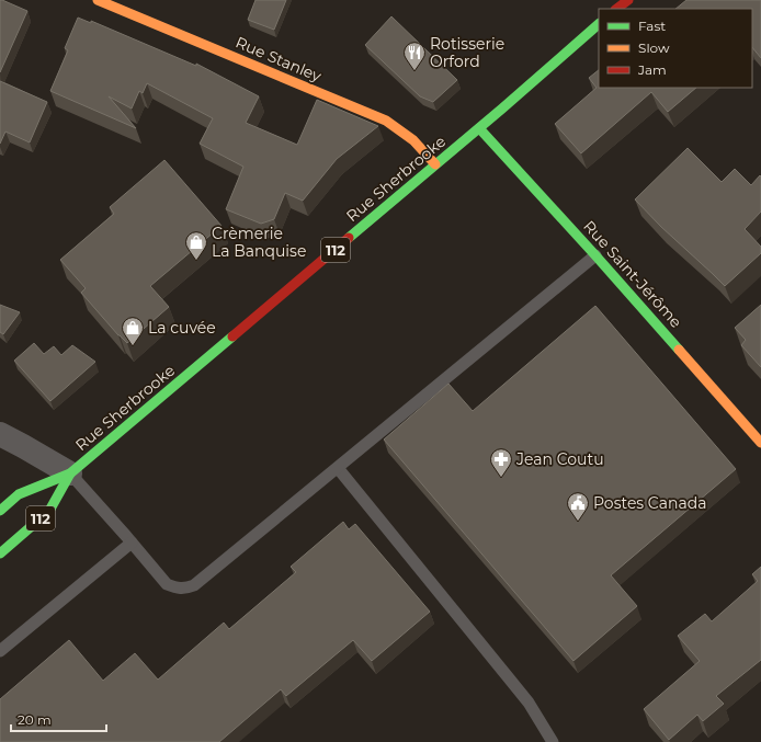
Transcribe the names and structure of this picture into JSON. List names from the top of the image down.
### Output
{
  "streets": {
    "main road": [
      "Rue Stanley",
      "Rue Sherbrooke",
      "112",
      "Rue Saint-Jérôme"
    ]
  },
  "crossings": [
    ["Rue Stanley", "Rue Sherbrooke"],
    ["Rue Sherbrooke", "Rue Saint-Jérôme"]
  ],
  "places": {
    "restaurant": ["Rotisserie Orford"],
    "shop": ["Crèmerie La Banquise", "La cuvée"],
    "pharmacy": ["Jean Coutu"],
    "public building": ["Postes Canada"]
  },
  "legend": ["Fast", "Slow", "Jam"],
  "scale_bar": "20 m"
}
